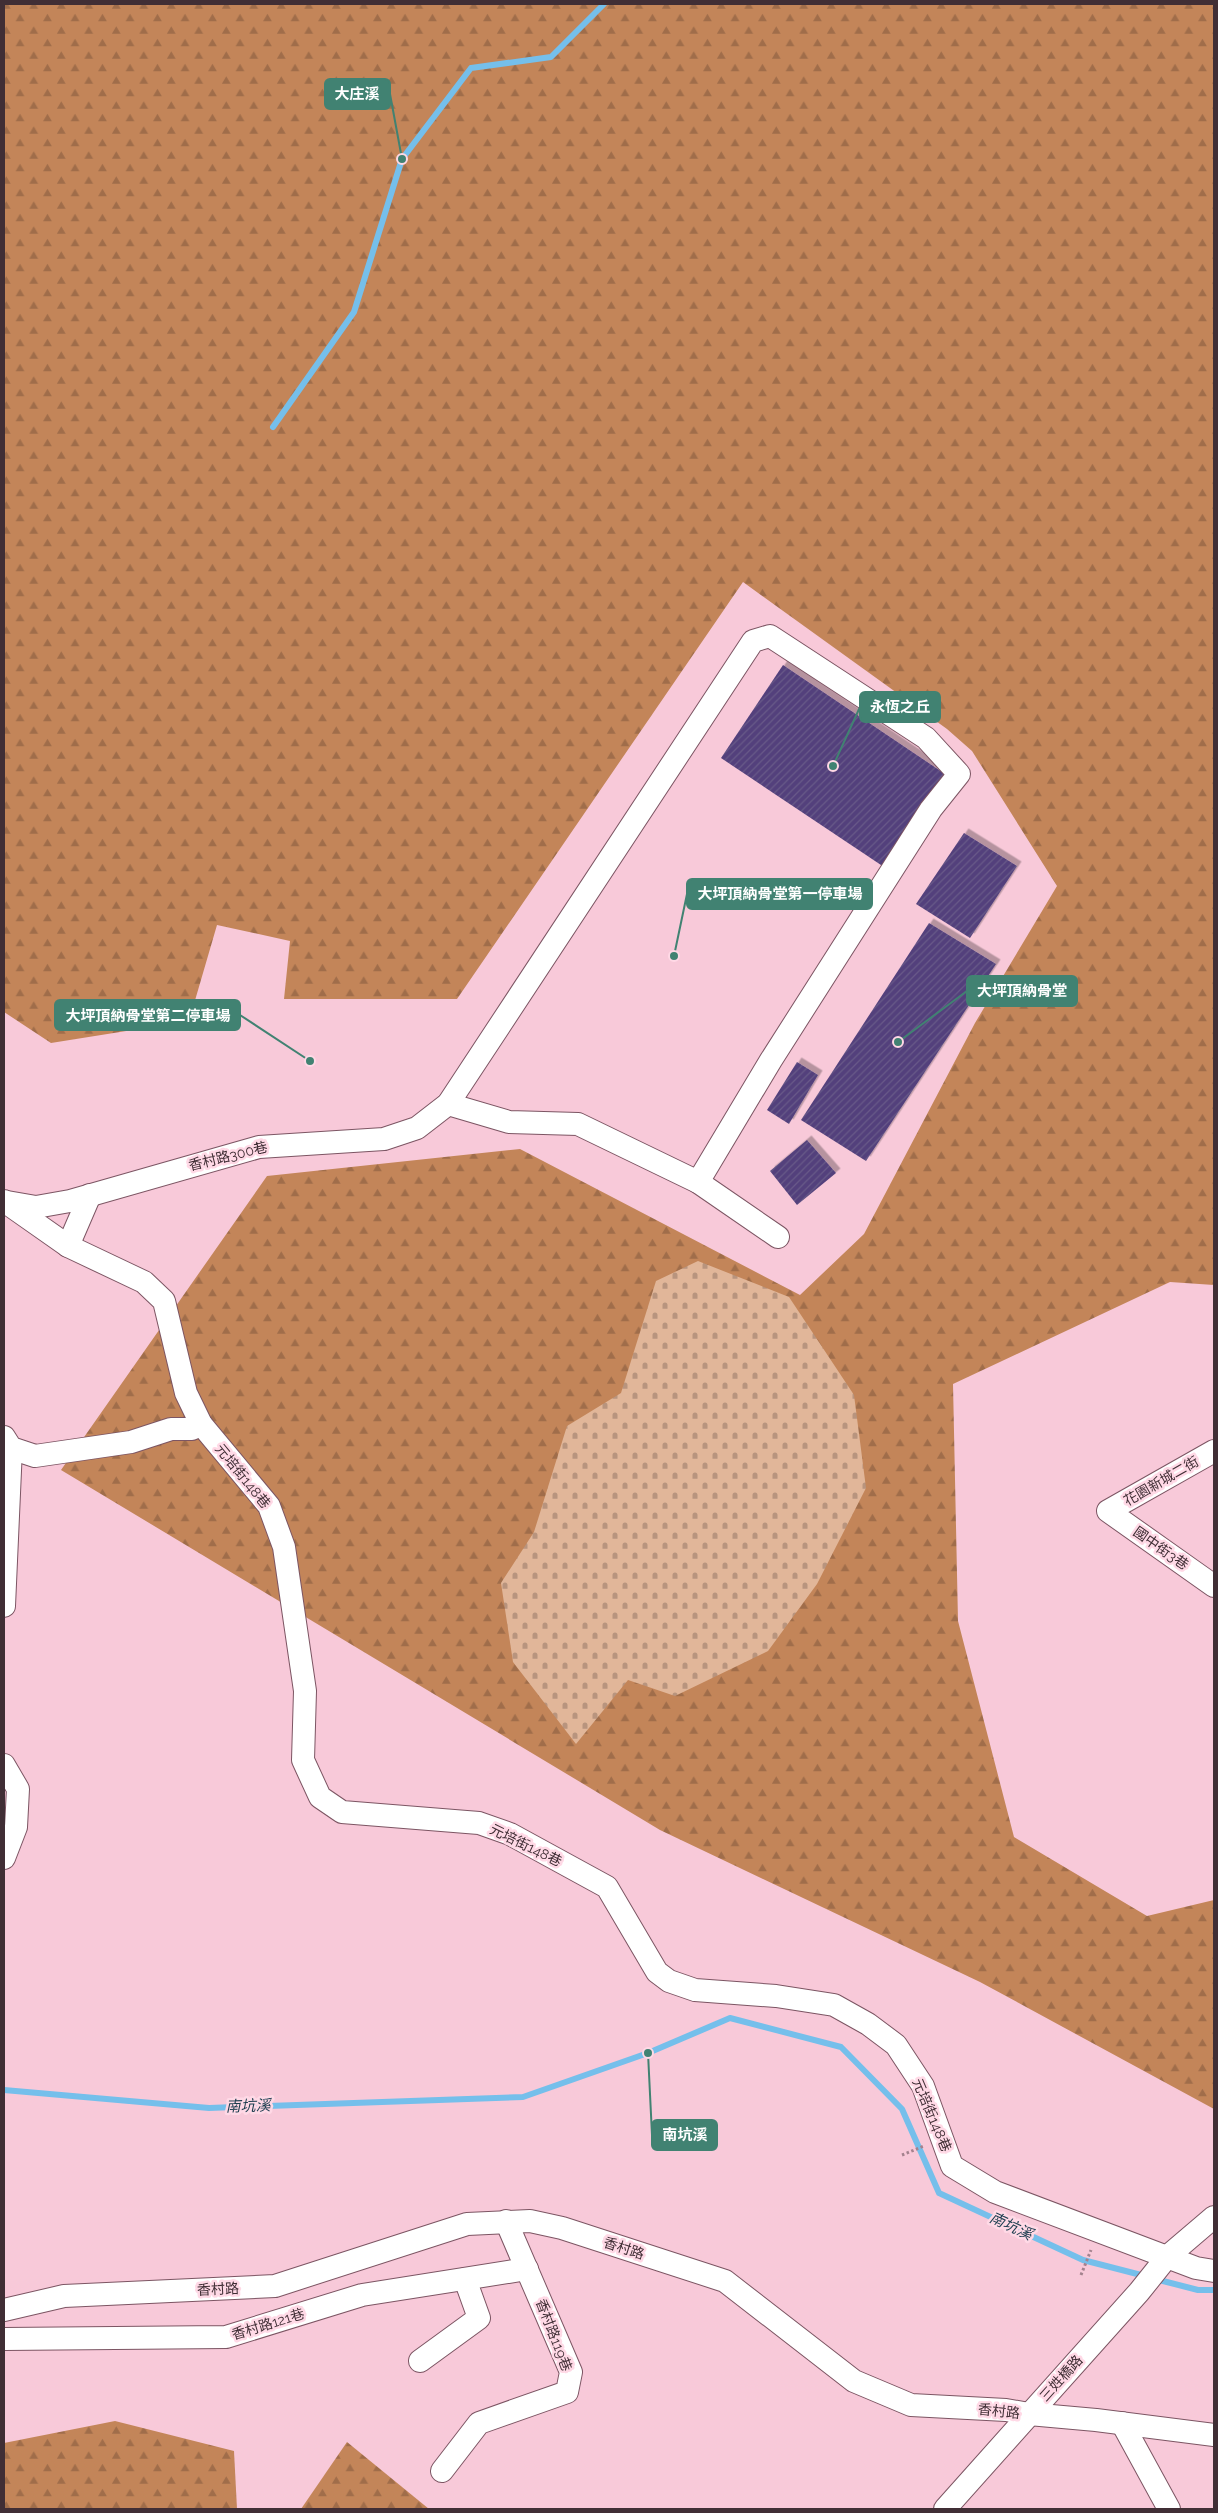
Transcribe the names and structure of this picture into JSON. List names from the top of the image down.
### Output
{
  "streets": {
    "street": [
      "香村路300巷",
      "元培街148巷",
      "花園新城二街",
      "國中街3巷",
      "香村路",
      "香村路121巷",
      "香村路119巷",
      "三姓橋路"
    ]
  },
  "crossings": [
    ["香村路300巷", "元培街148巷"],
    ["元培街148巷", "三姓橋路"],
    ["花園新城二街", "國中街3巷"],
    ["香村路", "香村路119巷"],
    ["香村路", "三姓橋路"],
    ["香村路121巷", "香村路119巷"]
  ],
  "water": ["南坑溪"],
  "places": [
    "大庄溪",
    "永恆之丘",
    "大坪頂納骨堂第一停車場",
    "大坪頂納骨堂",
    "大坪頂納骨堂第二停車場",
    "南坑溪"
  ]
}
